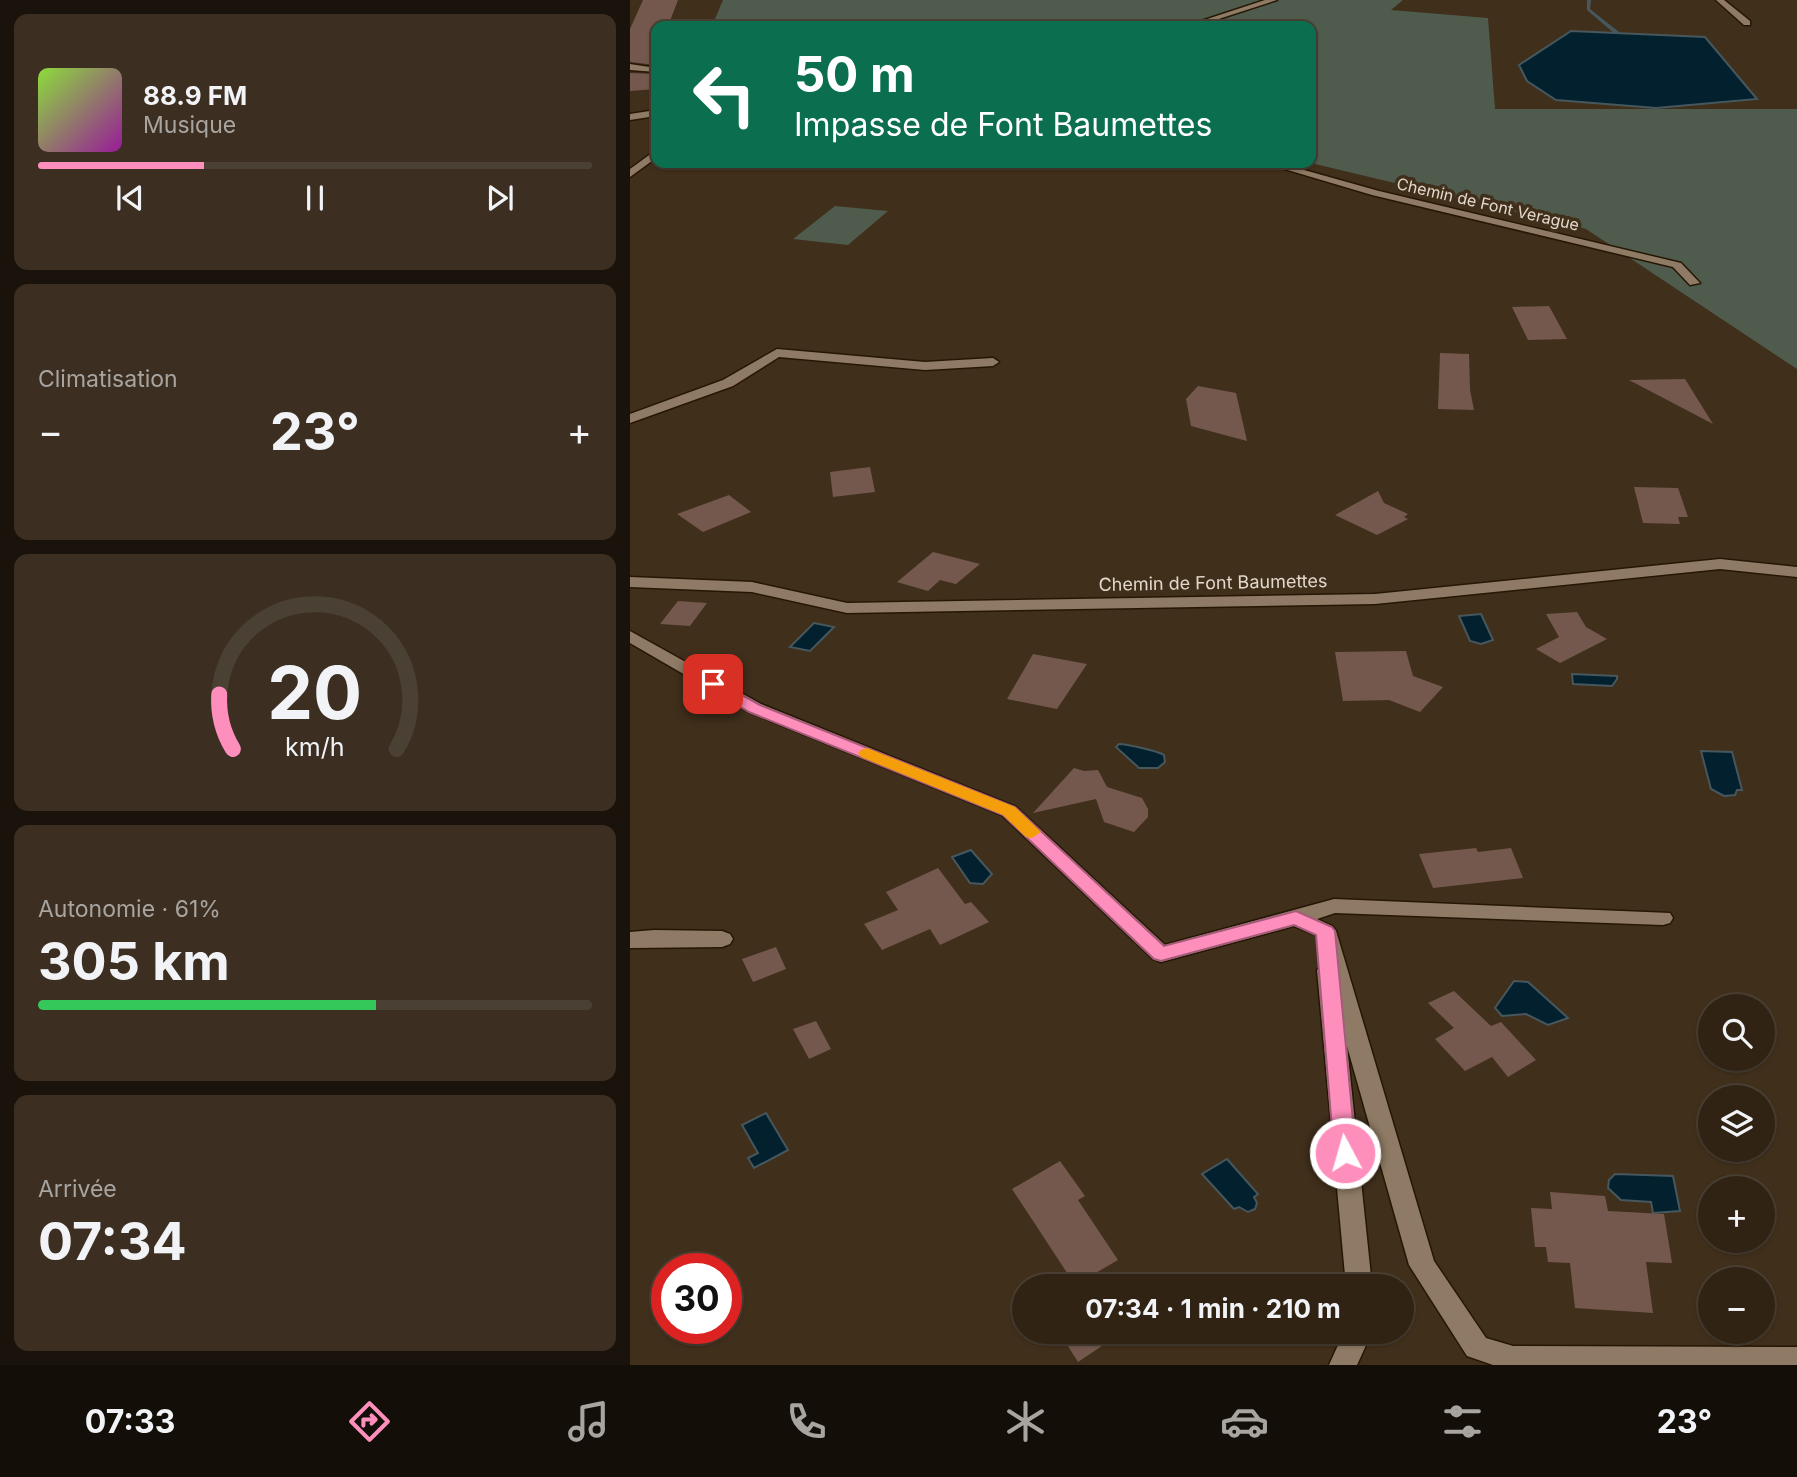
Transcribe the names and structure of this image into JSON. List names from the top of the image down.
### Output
{
  "streets": {
    "street": ["Chemin de Font Verague", "Chemin de Font Baumettes"]
  },
  "page": {
    "turn": ["50 m", "Impasse de Font Baumettes"],
    "song": ["88.9 FM", "Musique"],
    "tile": [
      "Climatisation",
      ["Autonomie · 61%", "305 km"],
      ["Arrivée", "07:34"]
    ],
    "heat": ["−", "23°", "+"],
    "map_buttons": ["+", "−"],
    "limit": "30",
    "trip": "07:34 · 1 min · 210 m",
    "tabs": ["07:33", "23°"],
    "gauge": ["20", "km/h"]
  }
}
